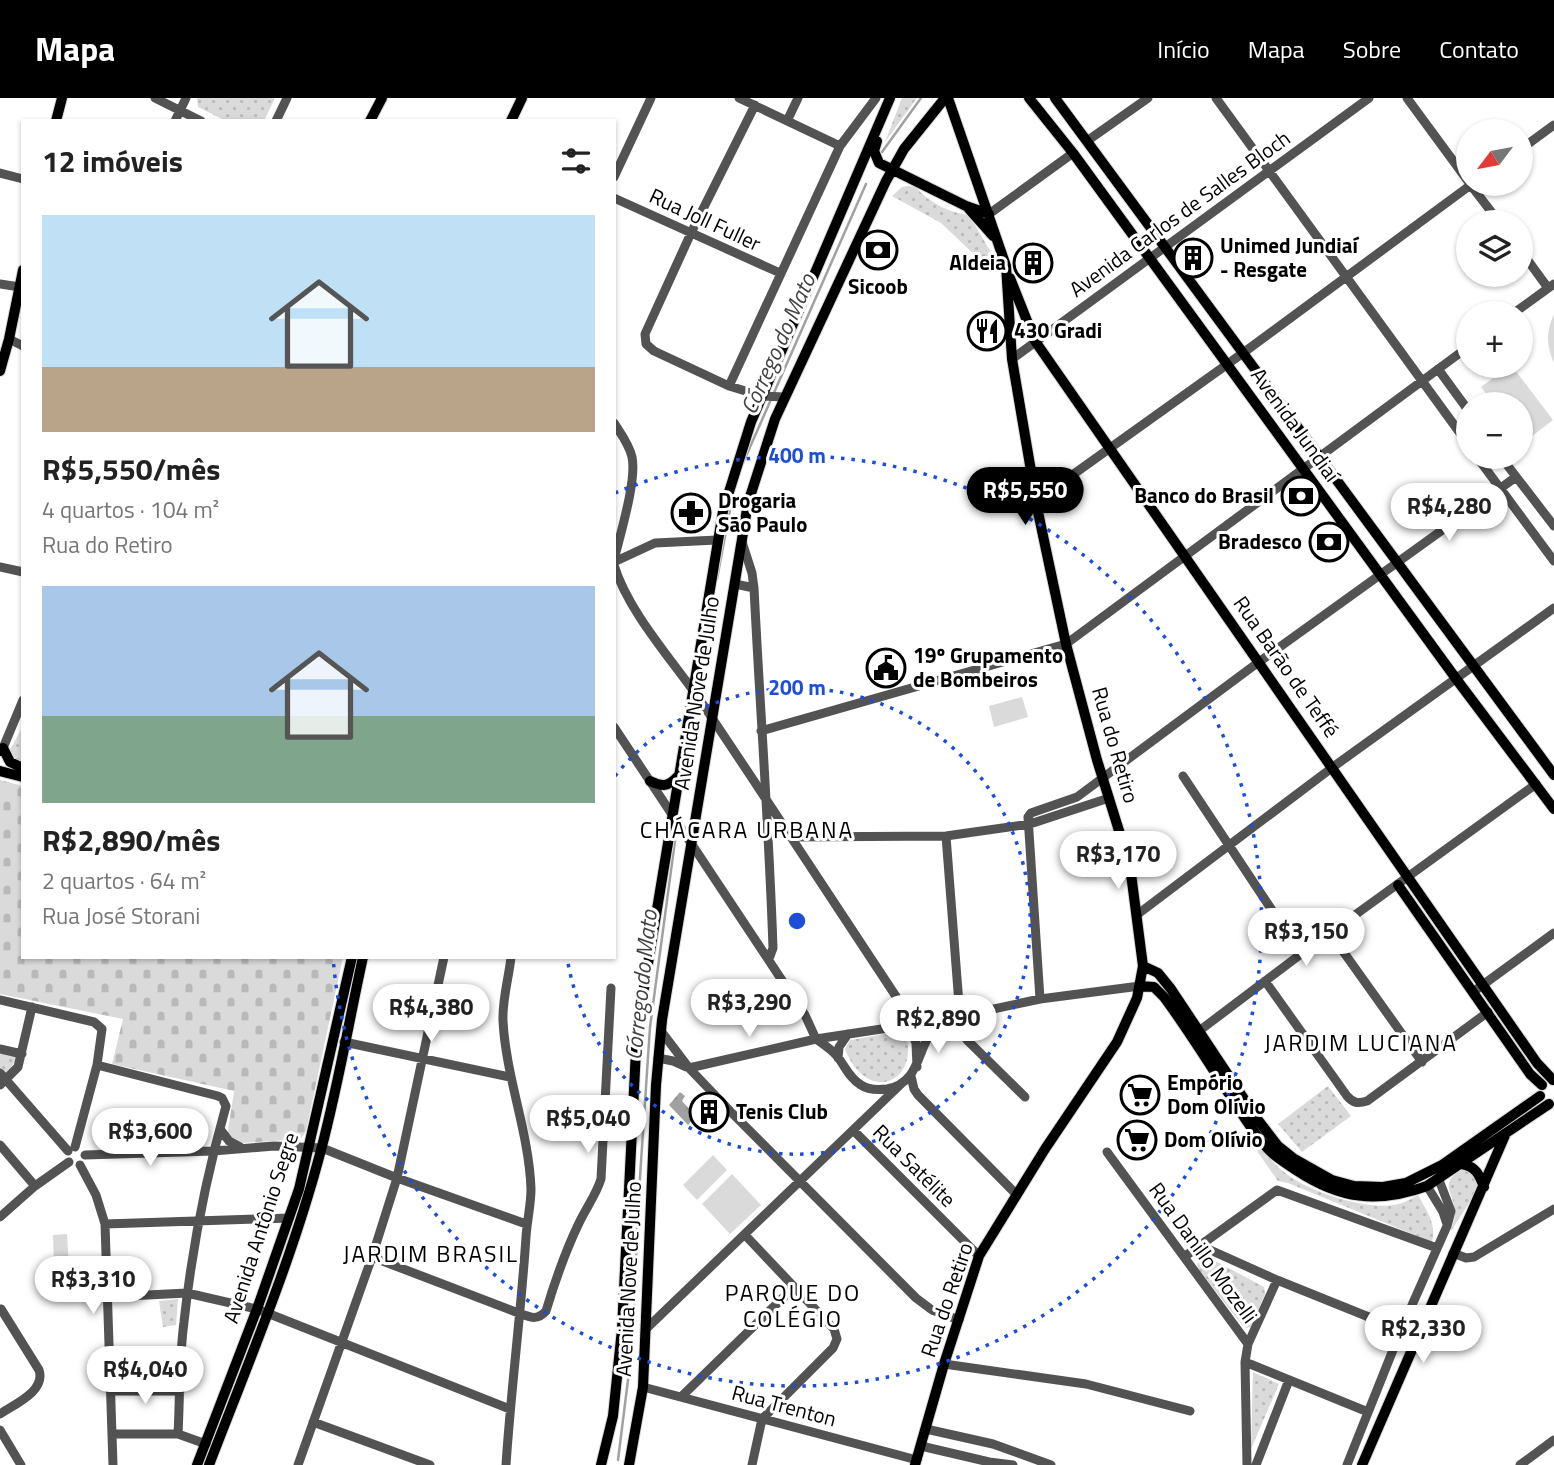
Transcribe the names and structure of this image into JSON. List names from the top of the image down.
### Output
{
  "streets": {
    "main road": [
      "Avenida Jundiaí",
      "Rua Barão de Teffé",
      "Avenida Nove de Julho",
      "Rua do Retiro",
      "Avenida Antônio Segre"
    ],
    "street": [
      "Avenida Carlos de Salles Bloch",
      "Rua Joll Fuller",
      "Rua Satélite",
      "Rua Danillo Mozelli",
      "Rua Trenton"
    ]
  },
  "crossings": [
    ["Avenida Carlos de Salles Bloch", "Avenida Jundiaí"],
    ["Avenida Carlos de Salles Bloch", "Rua Barão de Teffé"],
    ["Avenida Carlos de Salles Bloch", "Rua do Retiro"],
    ["Rua Barão de Teffé", "Rua do Retiro"],
    ["Avenida Nove de Julho", "Rua do Retiro"],
    ["Avenida Nove de Julho", "Rua Trenton"],
    ["Rua do Retiro", "Rua Satélite"],
    ["Rua do Retiro", "Rua Trenton"]
  ],
  "districts": [
    "CHÁCARA URBANA",
    "JARDIM LUCIANA",
    "JARDIM BRASIL",
    "PARQUE DO COLÉGIO"
  ],
  "water": ["Córrego do Mato"],
  "places": {
    "bank": ["Sicoob", "Banco do Brasil", "Bradesco"],
    "building": ["Unimed Jundiaí - Resgate", "Aldeia", "Tenis Club"],
    "restaurant": ["430 Gradi"],
    "pharmacy": ["Drogaria São Paulo"],
    "public building": ["19º Grupamento de Bombeiros"],
    "supermarket": ["Empório Dom Olívio", "Dom Olívio"]
  },
  "north": "bottom left",
  "page": {
    "header": "Mapa",
    "nav": [
      "Início",
      "Mapa",
      "Sobre",
      "Contato"
    ],
    "map_buttons": ["+", "−"],
    "heading": "12 imóveis",
    "list": [
      {
        "name": "R$5,550/mês",
        "note": "4 quartos · 104 m² · Rua do Retiro"
      },
      {
        "name": "R$2,890/mês",
        "note": "2 quartos · 64 m² · Rua José Storani"
      }
    ],
    "price": [
      "R$5,550",
      "R$4,280",
      "R$3,170",
      "R$3,150",
      "R$3,290",
      "R$4,380",
      "R$2,890",
      "R$5,040",
      "R$3,600",
      "R$3,310",
      "R$2,330",
      "R$4,040"
    ]
  },
  "rings": ["400 m", "200 m"]
}
